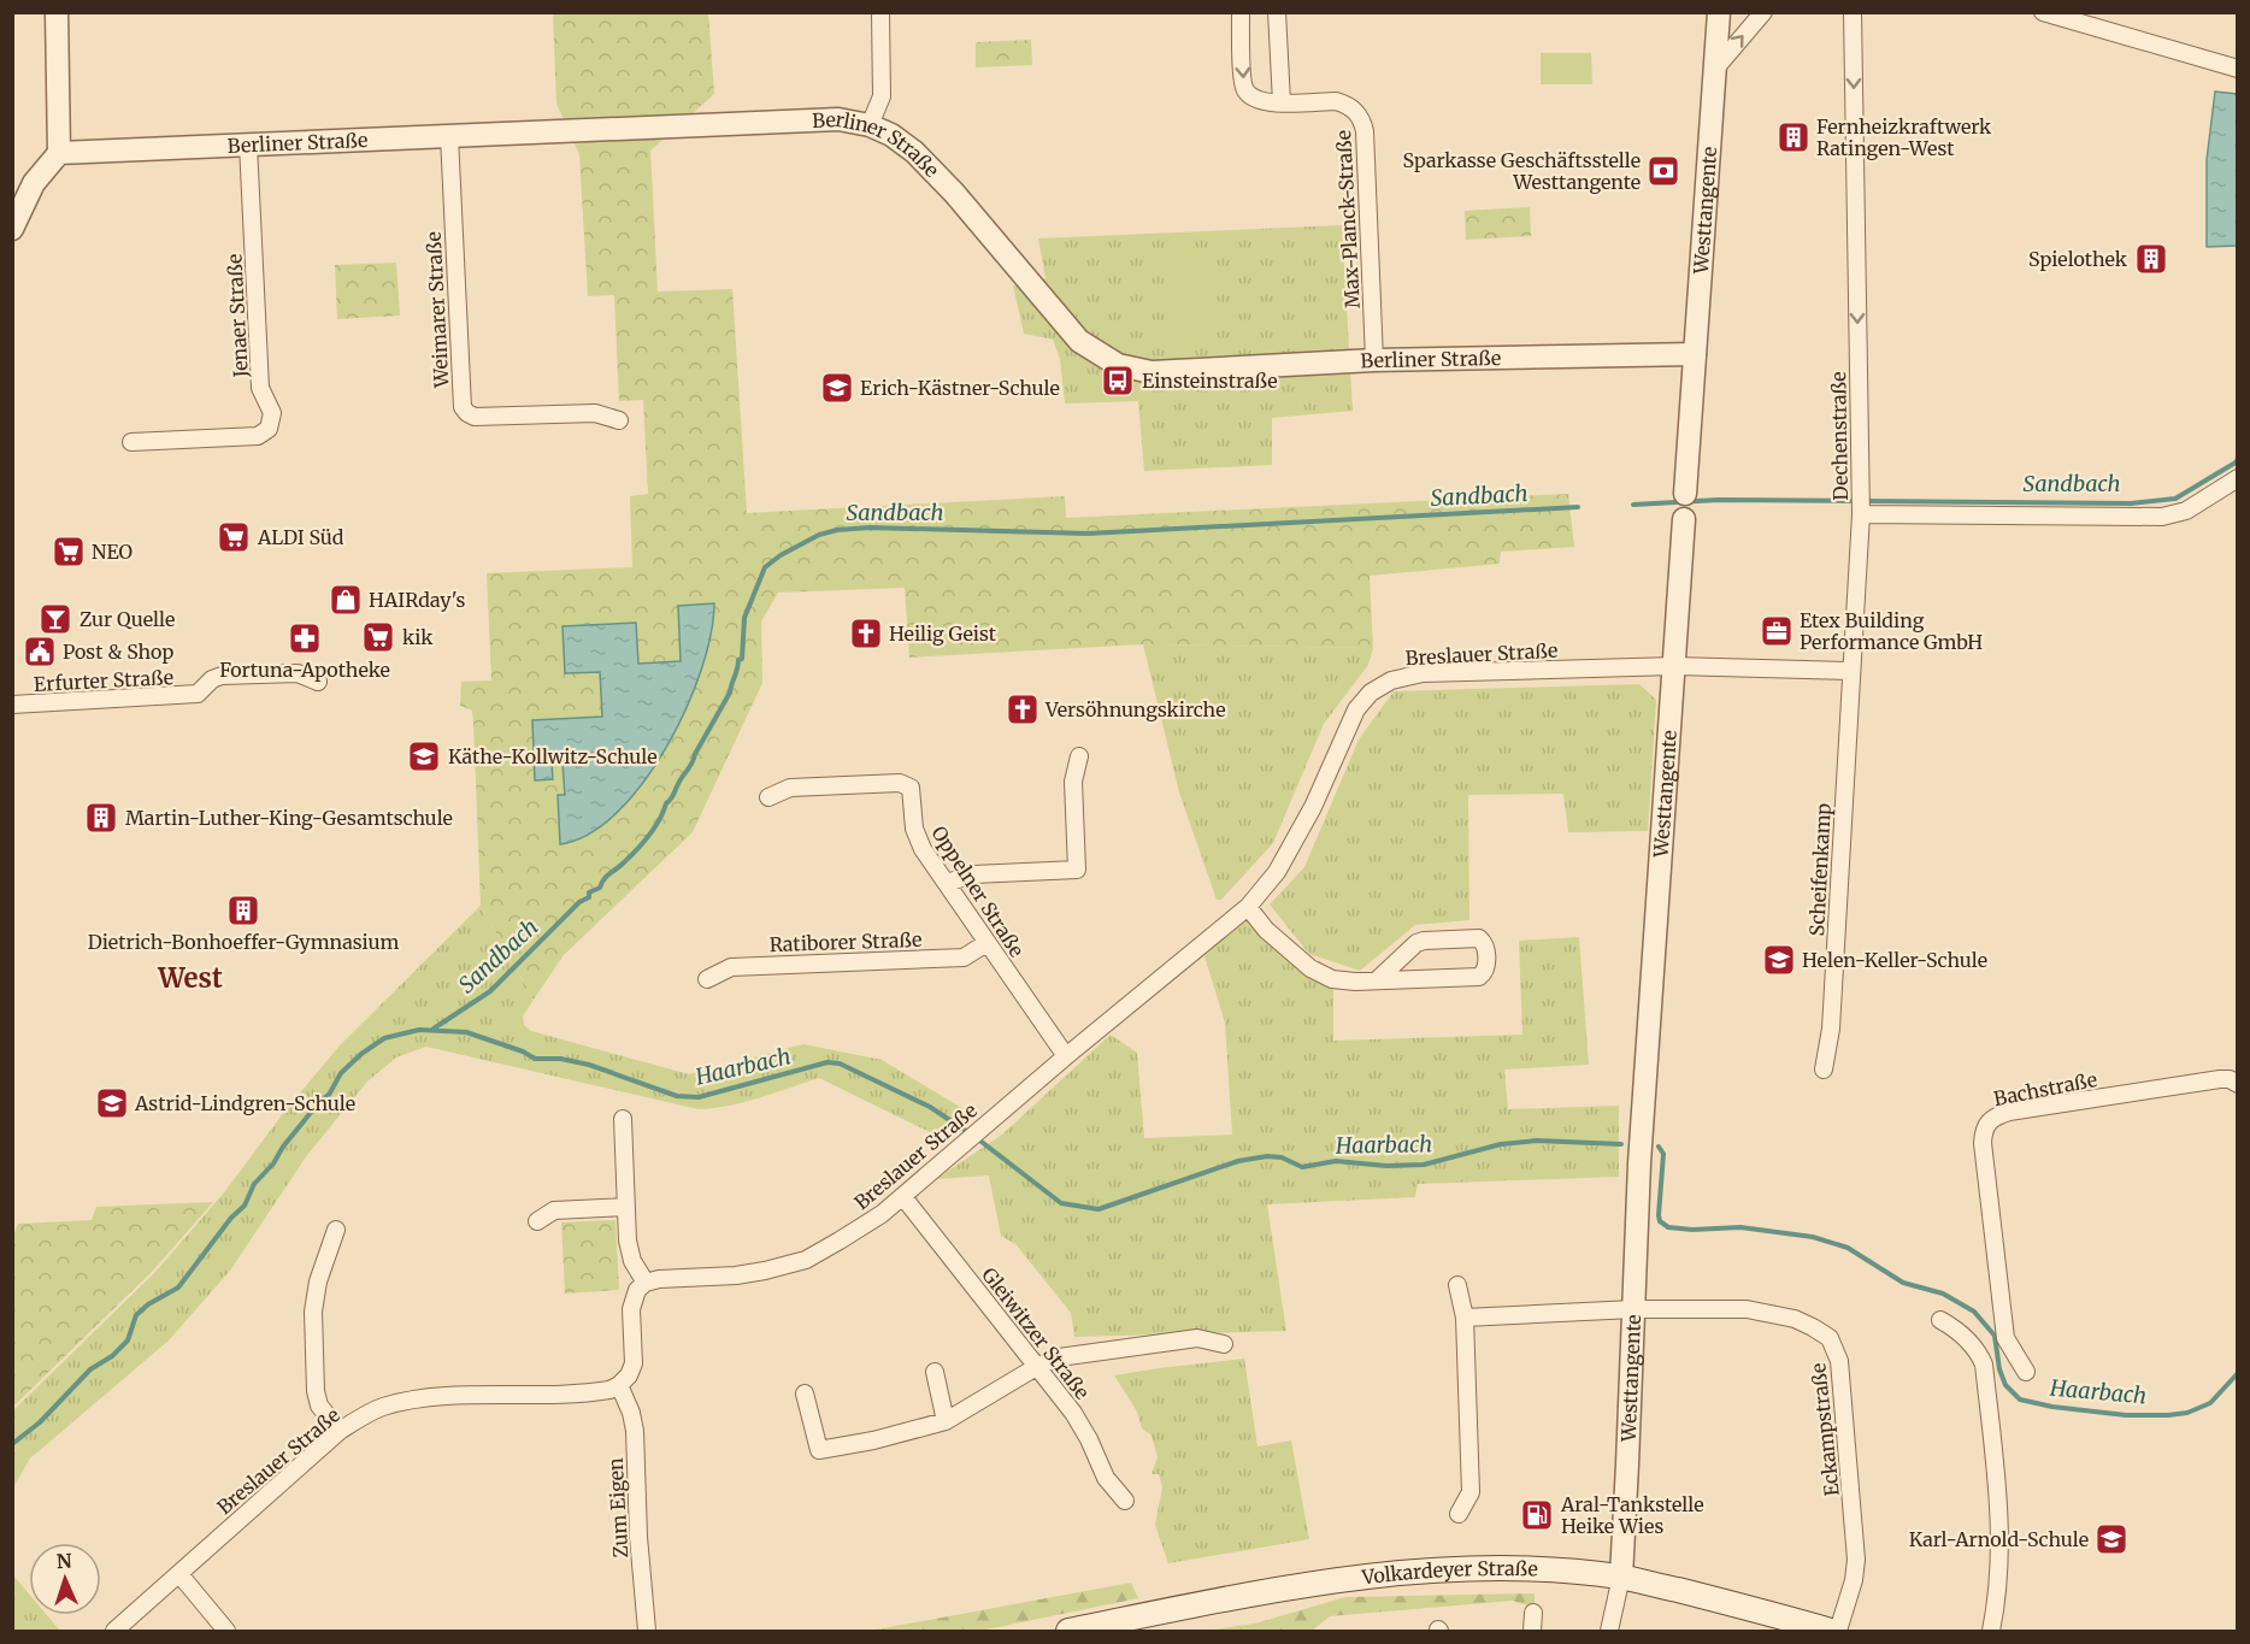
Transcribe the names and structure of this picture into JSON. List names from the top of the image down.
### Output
{
  "streets": {
    "main road": ["Volkardeyer Straße"],
    "street": [
      "Berliner Straße",
      "Westtangente",
      "Max-Planck-Straße",
      "Weimarer Straße",
      "Jenaer Straße",
      "Dechenstraße",
      "Breslauer Straße",
      "Erfurter Straße",
      "Scheifenkamp",
      "Oppelner Straße",
      "Ratiborer Straße",
      "Bachstraße",
      "Gleiwitzer Straße",
      "Eckampstraße",
      "Zum Eigen"
    ]
  },
  "crossings": [
    ["Berliner Straße", "Westtangente"],
    ["Berliner Straße", "Max-Planck-Straße"],
    ["Berliner Straße", "Weimarer Straße"],
    ["Berliner Straße", "Jenaer Straße"],
    ["Westtangente", "Breslauer Straße"],
    ["Westtangente", "Eckampstraße"],
    ["Westtangente", "Volkardeyer Straße"],
    ["Dechenstraße", "Scheifenkamp"],
    ["Breslauer Straße", "Oppelner Straße"],
    ["Breslauer Straße", "Gleiwitzer Straße"],
    ["Breslauer Straße", "Zum Eigen"],
    ["Oppelner Straße", "Ratiborer Straße"]
  ],
  "one_way": ["Dechenstraße"],
  "districts": ["West"],
  "water": ["Sandbach", "Haarbach"],
  "places": {
    "building": [
      "Fernheizkraftwerk Ratingen-West",
      "Spielothek",
      "Martin-Luther-King-Gesamtschule",
      "Dietrich-Bonhoeffer-Gymnasium"
    ],
    "bank": ["Sparkasse Geschäftsstelle Westtangente"],
    "bus stop": ["Einsteinstraße"],
    "school or university": [
      "Erich-Kästner-Schule",
      "Käthe-Kollwitz-Schule",
      "Helen-Keller-Schule",
      "Astrid-Lindgren-Schule",
      "Karl-Arnold-Schule"
    ],
    "supermarket": ["ALDI Süd", "NEO", "kik"],
    "shop": ["HAIRday's"],
    "bar": ["Zur Quelle"],
    "office": ["Etex Building Performance GmbH"],
    "church": ["Heilig Geist", "Versöhnungskirche"],
    "pharmacy": ["Fortuna-Apotheke"],
    "public building": ["Post & Shop"],
    "fuel station": ["Aral-Tankstelle Heike Wies"]
  },
  "north": "top"
}
